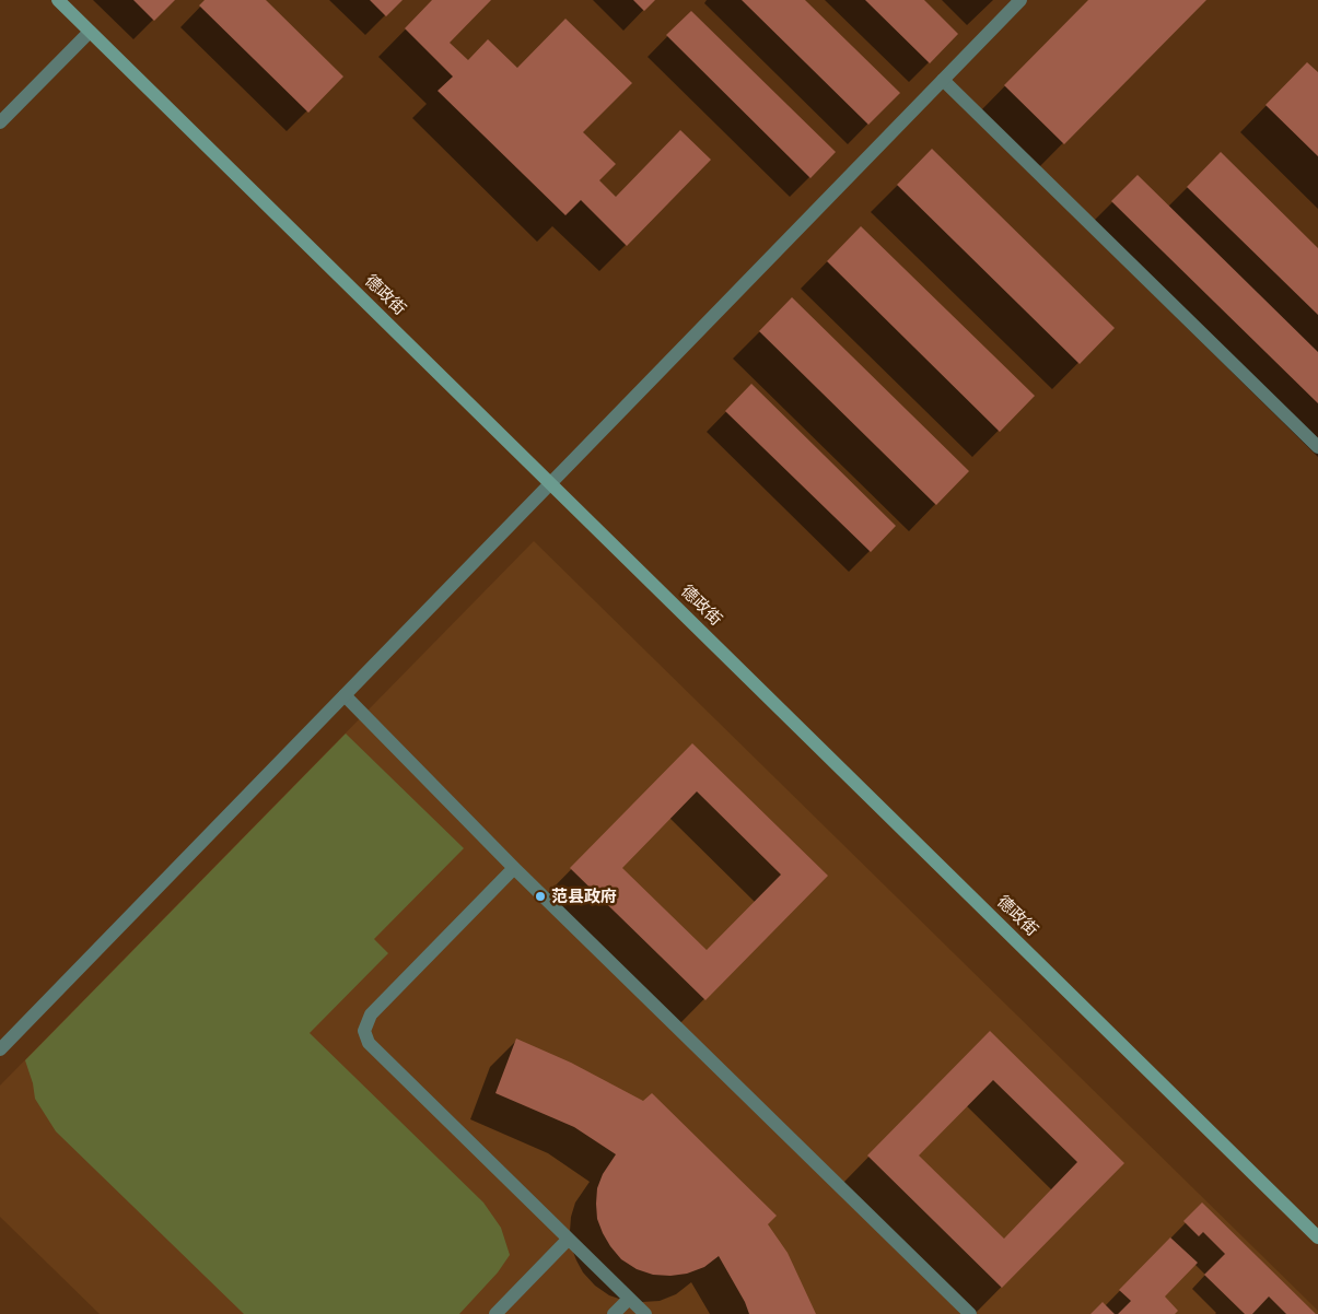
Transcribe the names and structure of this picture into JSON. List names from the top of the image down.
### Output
{
  "streets": {
    "street": ["德政街"]
  },
  "places": ["范县政府"]
}
